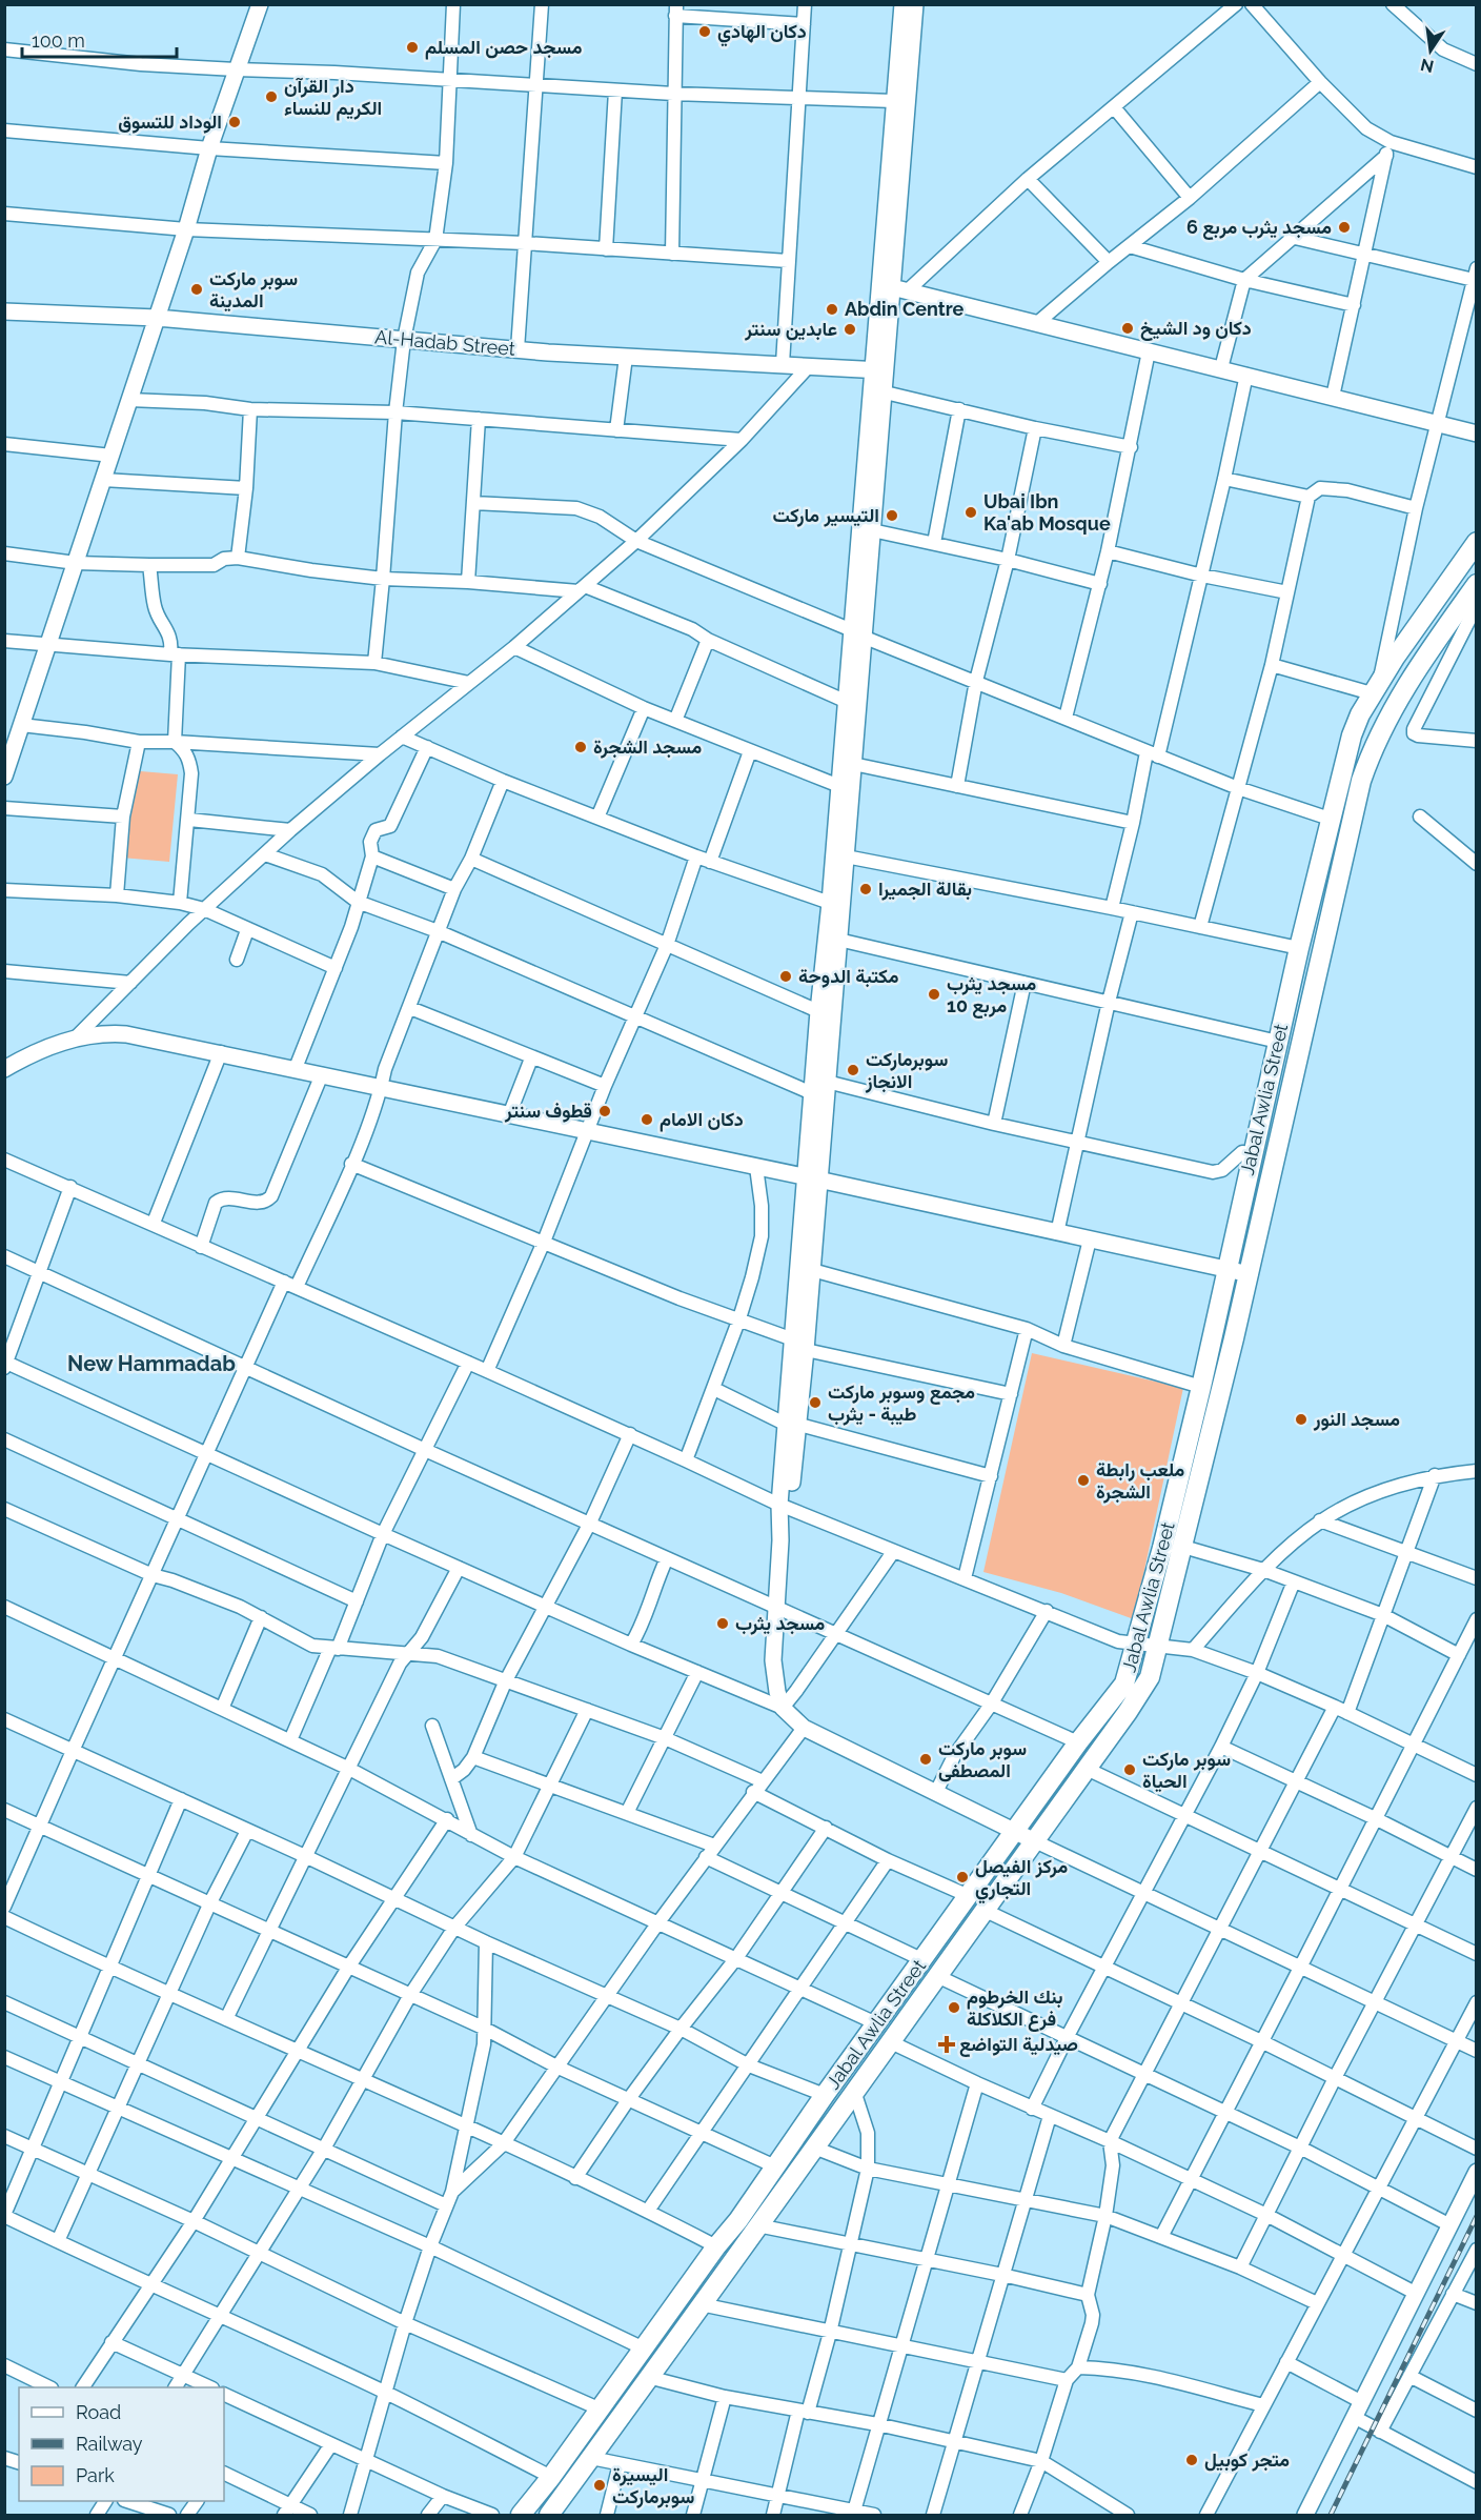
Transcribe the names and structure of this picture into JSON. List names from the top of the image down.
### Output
{
  "streets": {
    "main road": ["Jabal Awlia Street"],
    "street": ["Al-Hadab Street"]
  },
  "districts": ["New Hammadab"],
  "places": {
    "other": [
      "دكان الهادي",
      "مسجد حصن المسلم",
      "دار القرآن الكريم للنساء",
      "الوداد للتسوق",
      "مسجد يثرب مربع 6",
      "سوبر ماركت المدينة",
      "Abdin Centre",
      "دكان ود الشيخ",
      "عابدين سنتر",
      "Ubai Ibn Ka'ab Mosque",
      "التيسير ماركت",
      "مسجد الشجرة",
      "بقالة الجميرا",
      "مكتبة الدوحة",
      "مسجد يثرب مربع 10",
      "سوبرماركت الانجاز",
      "قطوف سنتر",
      "دكان الامام",
      "مجمع وسوبر ماركت طيبة - يثرب",
      "مسجد النور",
      "ملعب رابطة الشجرة",
      "مسجد يثرب",
      "سوبر ماركت المصطفى",
      "سوبر ماركت الحياة",
      "مركز الفيصل التجاري",
      "بنك الخرطوم فرع الكلاكلة",
      "متجر كوبيل",
      "اليسيرة سوبرماركت"
    ],
    "health": ["صيدلية التواضع"]
  },
  "legend": ["Road", "Railway", "Park"],
  "scale_bar": "100 m",
  "north": "bottom"
}
